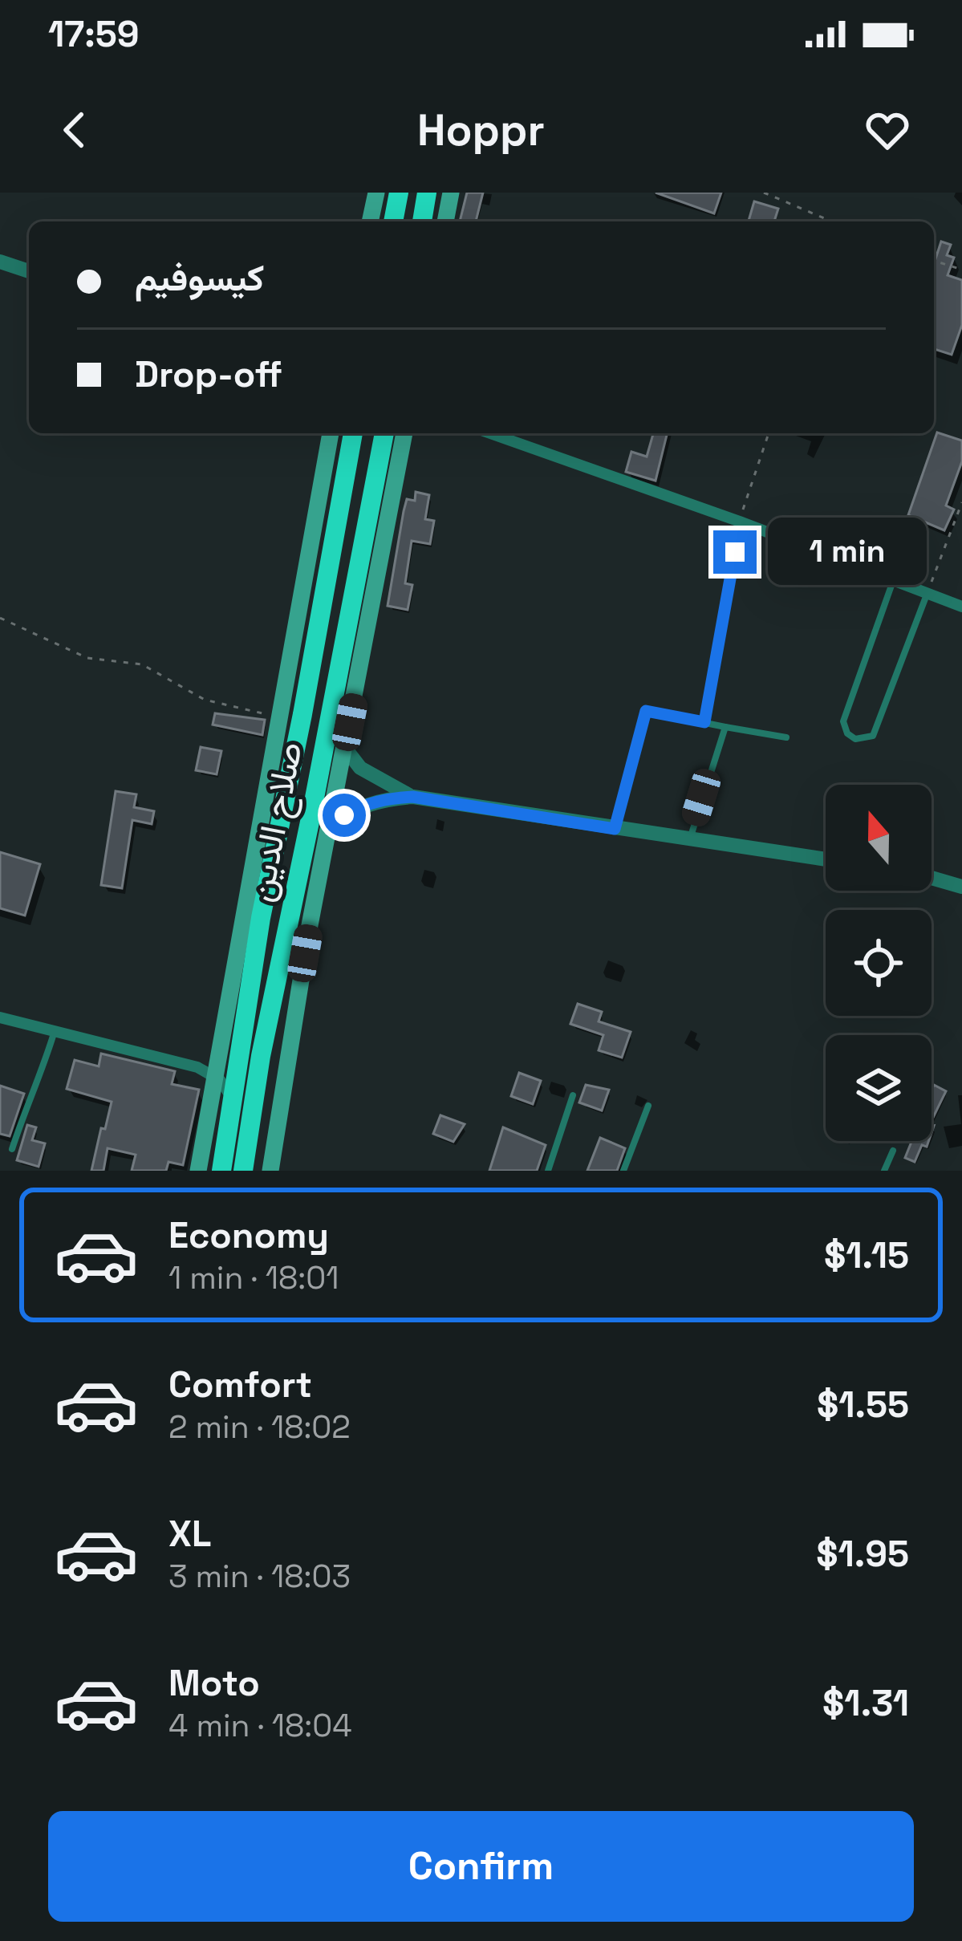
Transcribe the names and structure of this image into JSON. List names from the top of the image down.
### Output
{
  "streets": {
    "highway": ["صلاح الدين"]
  },
  "north": "top",
  "page": {
    "status": "17:59",
    "header": "Hoppr",
    "banner": ["كيسوفيم", "Drop-off"],
    "bubble": "1 min",
    "list": [
      {
        "name": "Economy",
        "note": "1 min · 18:01",
        "value": "$1.15"
      },
      {
        "name": "Comfort",
        "note": "2 min · 18:02",
        "value": "$1.55"
      },
      {
        "name": "XL",
        "note": "3 min · 18:03",
        "value": "$1.95"
      },
      {
        "name": "Moto",
        "note": "4 min · 18:04",
        "value": "$1.31"
      }
    ],
    "buttons": "Confirm"
  }
}
